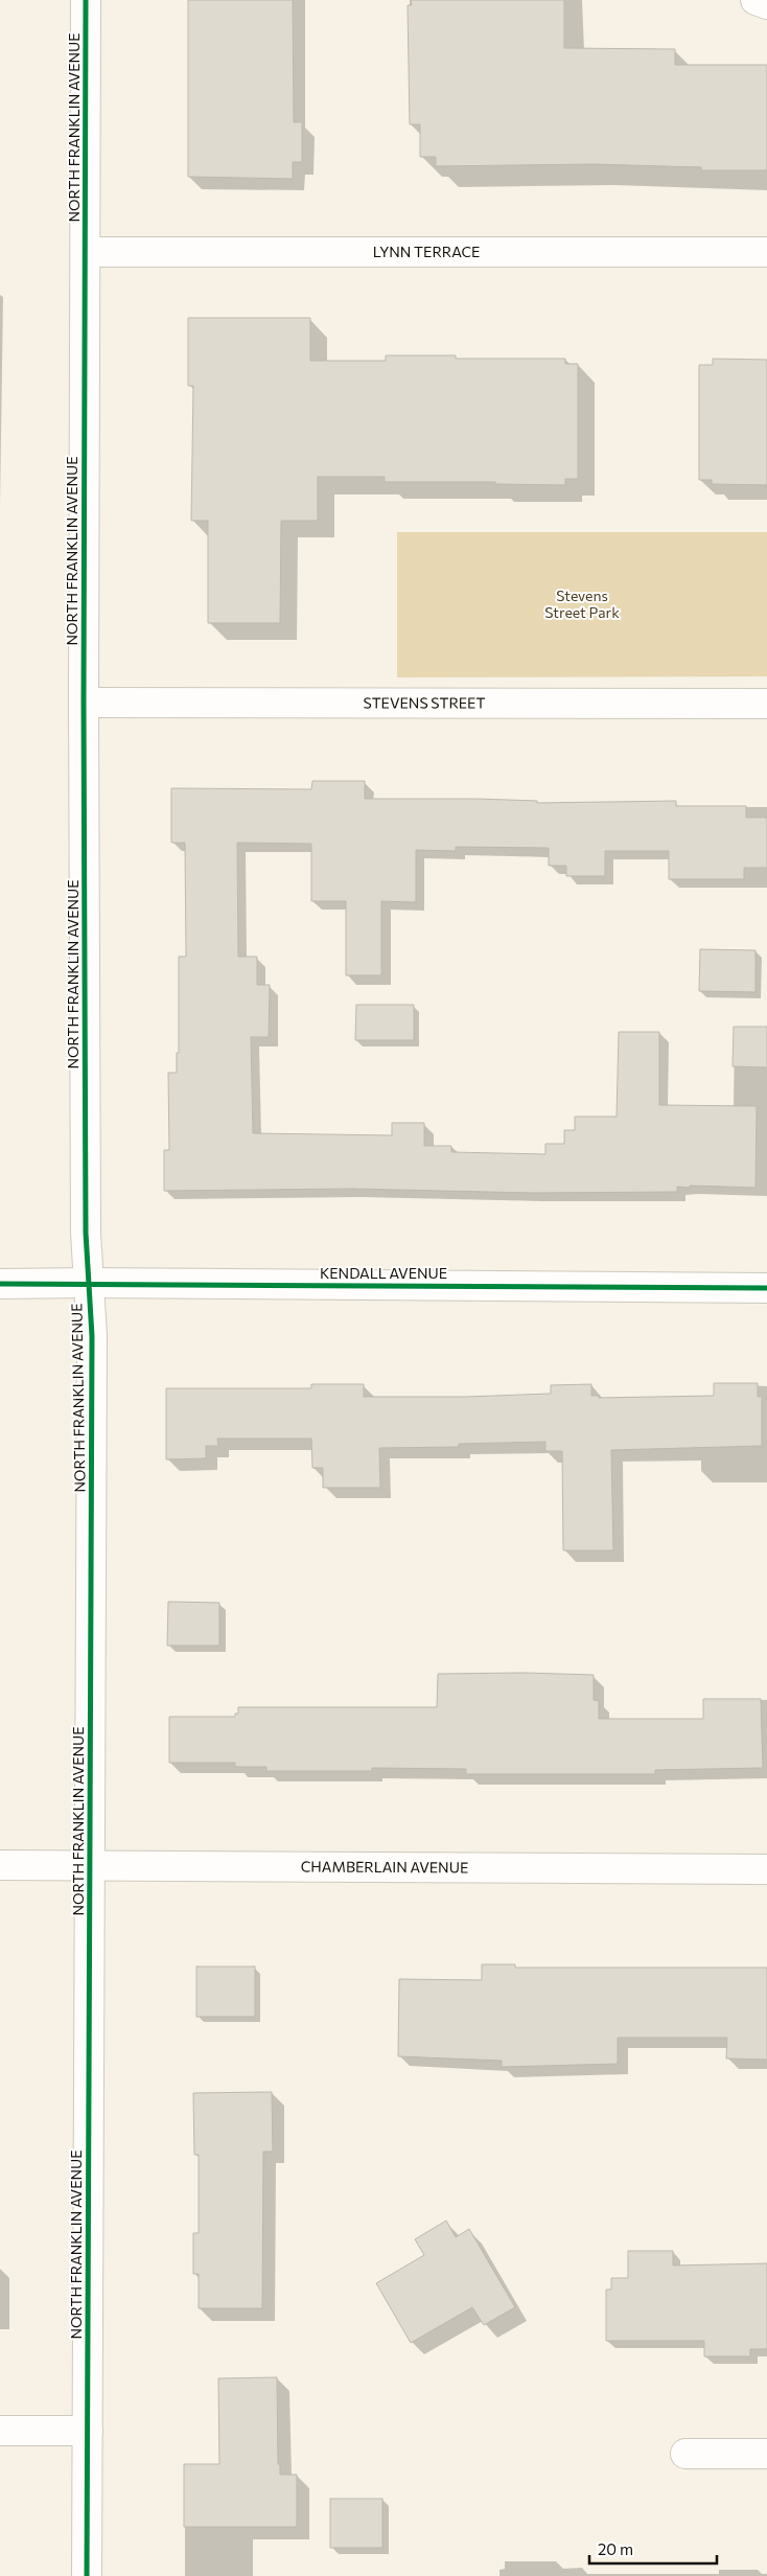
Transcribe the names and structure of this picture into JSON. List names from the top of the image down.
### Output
{
  "streets": {
    "street": [
      "NORTH FRANKLIN AVENUE",
      "LYNN TERRACE",
      "STEVENS STREET",
      "KENDALL AVENUE",
      "CHAMBERLAIN AVENUE"
    ]
  },
  "crossings": [
    ["NORTH FRANKLIN AVENUE", "LYNN TERRACE"],
    ["NORTH FRANKLIN AVENUE", "STEVENS STREET"],
    ["NORTH FRANKLIN AVENUE", "KENDALL AVENUE"],
    ["NORTH FRANKLIN AVENUE", "CHAMBERLAIN AVENUE"]
  ],
  "parks": ["Stevens Street Park"],
  "scale_bar": "20 m"
}
